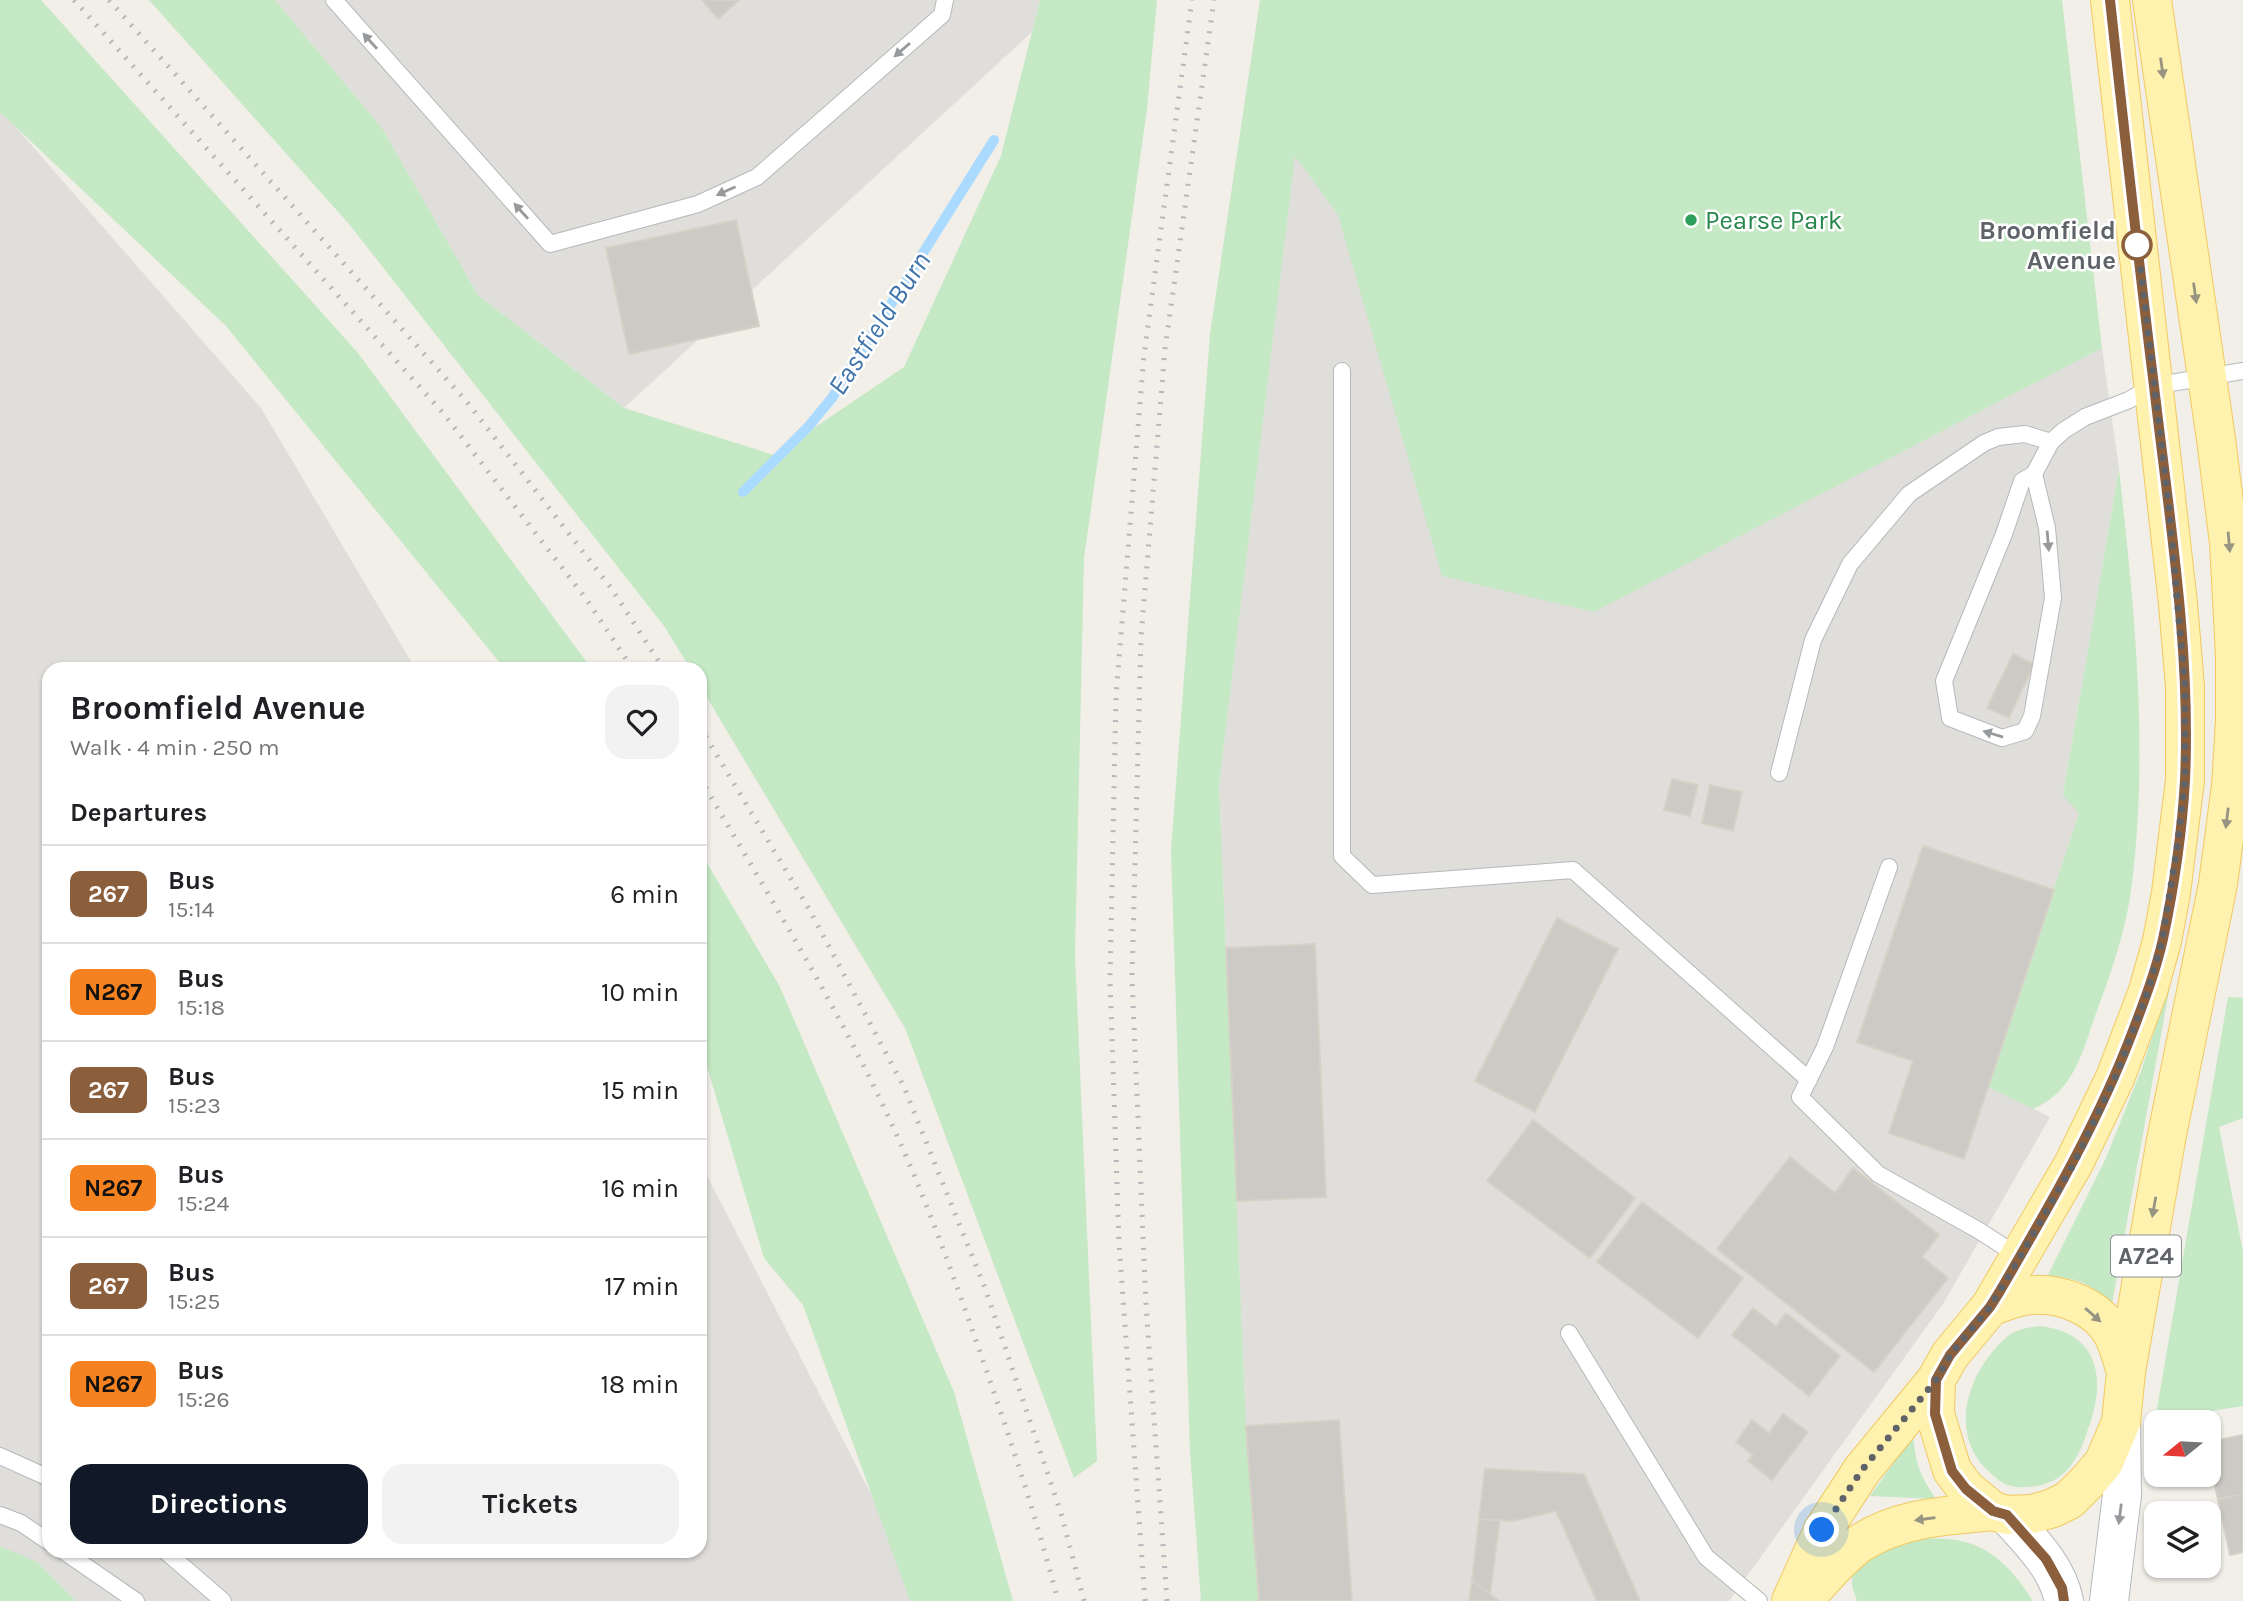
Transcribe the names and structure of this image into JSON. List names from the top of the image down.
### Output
{
  "streets": {
    "main road": ["A724"]
  },
  "water": ["Eastfield Burn"],
  "places": ["Pearse Park", "Broomfield Avenue"],
  "lines": ["bus line 267"],
  "north": "left",
  "page": {
    "heading": [
      ["Broomfield Avenue", "Walk · 4 min · 250 m"],
      "Departures"
    ],
    "list": [
      {
        "mark": "267",
        "name": "Bus",
        "note": "15:14",
        "value": "6 min"
      },
      {
        "mark": "N267",
        "name": "Bus",
        "note": "15:18",
        "value": "10 min"
      },
      {
        "mark": "267",
        "name": "Bus",
        "note": "15:23",
        "value": "15 min"
      },
      {
        "mark": "N267",
        "name": "Bus",
        "note": "15:24",
        "value": "16 min"
      },
      {
        "mark": "267",
        "name": "Bus",
        "note": "15:25",
        "value": "17 min"
      },
      {
        "mark": "N267",
        "name": "Bus",
        "note": "15:26",
        "value": "18 min"
      }
    ],
    "buttons": ["Directions", "Tickets"]
  }
}
